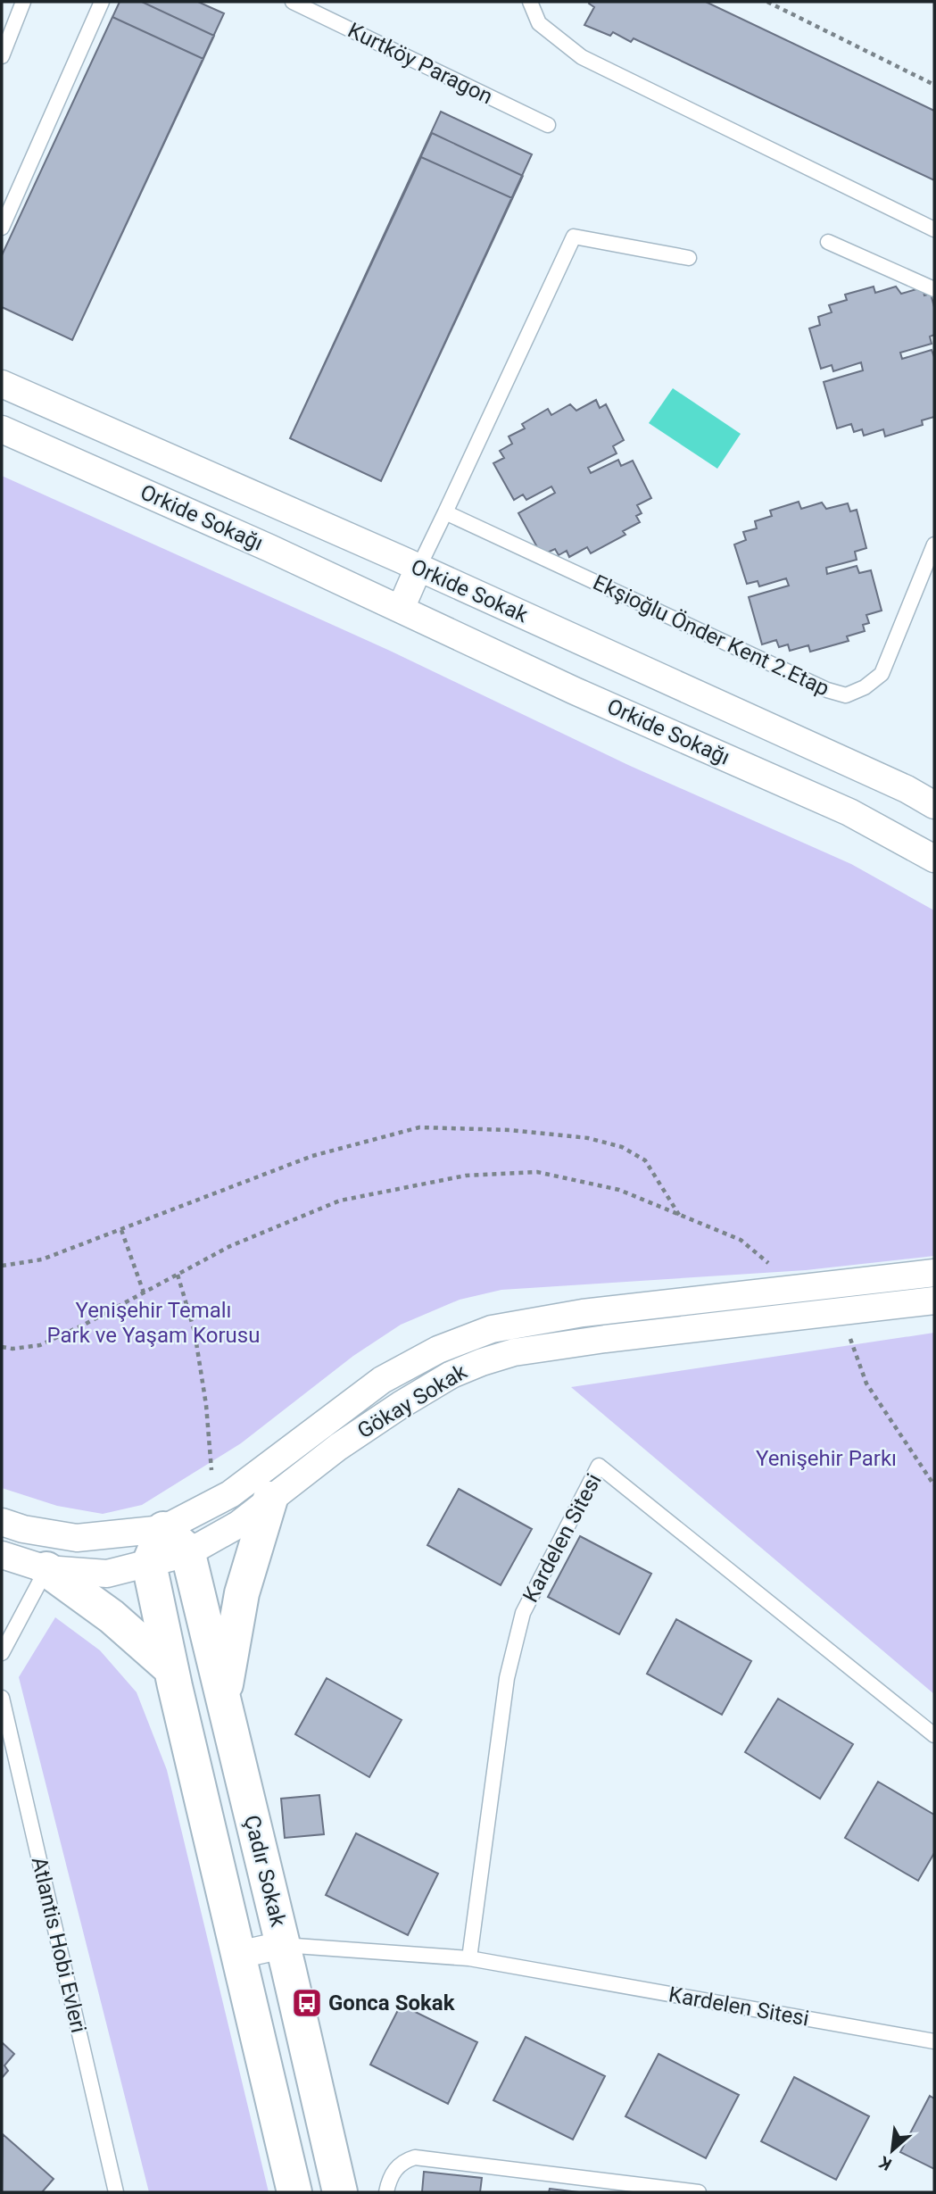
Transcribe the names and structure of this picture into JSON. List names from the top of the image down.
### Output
{
  "streets": {
    "street": [
      "Orkide Sokağı",
      "Orkide Sokak",
      "Gökay Sokak",
      "Çadır Sokak"
    ],
    "lane": [
      "Kurtköy Paragon",
      "Ekşioğlu Önder Kent 2.Etap",
      "Kardelen Sitesi",
      "Atlantis Hobi Evleri"
    ]
  },
  "crossings": [
    ["Gökay Sokak", "Çadır Sokak"],
    ["Kardelen Sitesi", "Çadır Sokak"]
  ],
  "parks": ["Yenişehir Temalı Park ve Yaşam Korusu", "Yenişehir Parkı"],
  "places": {
    "bus stop": ["Gonca Sokak"]
  },
  "north": "bottom left"
}
